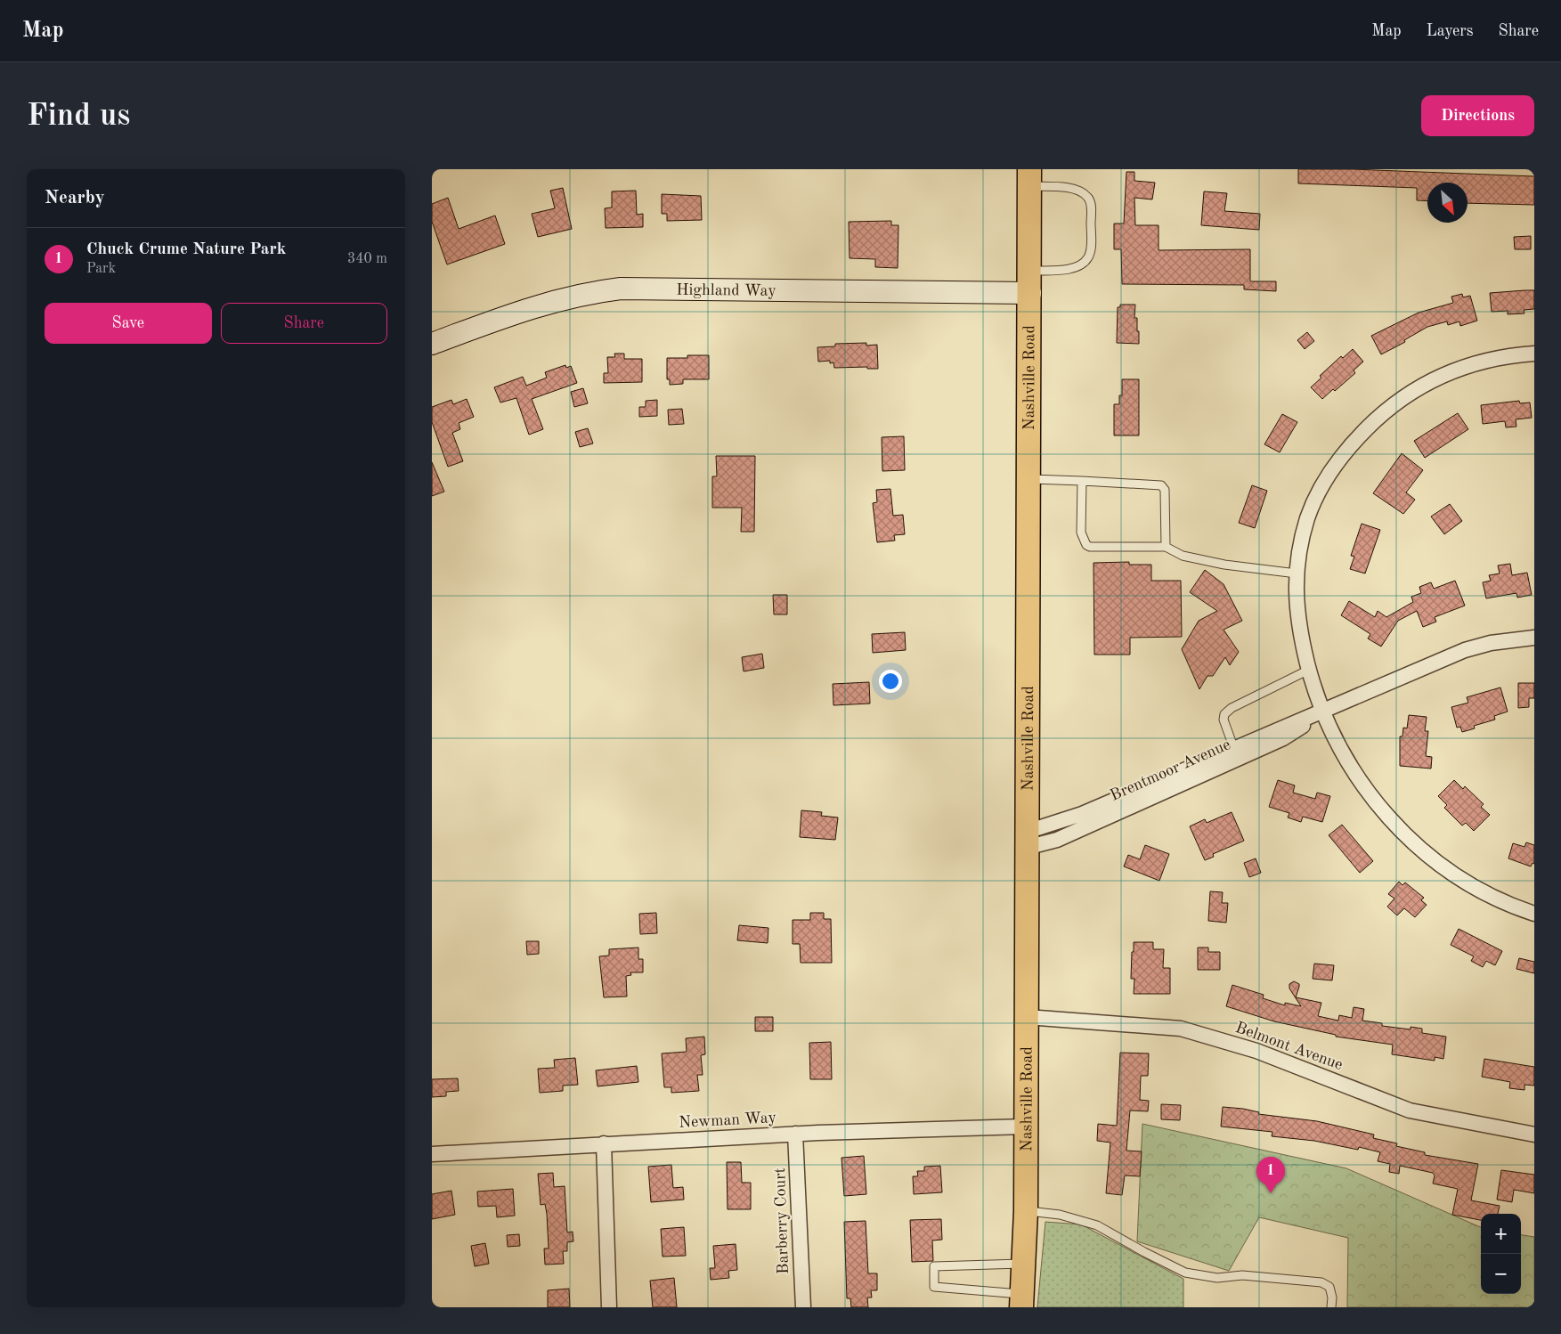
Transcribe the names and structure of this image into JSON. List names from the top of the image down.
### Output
{
  "streets": {
    "main road": ["Nashville Road"],
    "street": [
      "Highland Way",
      "Brentmoor Avenue",
      "Belmont Avenue",
      "Newman Way",
      "Barberry Court"
    ]
  },
  "crossings": [
    ["Highland Way", "Nashville Road"],
    ["Nashville Road", "Brentmoor Avenue"],
    ["Nashville Road", "Belmont Avenue"],
    ["Nashville Road", "Newman Way"],
    ["Newman Way", "Barberry Court"]
  ],
  "north": "bottom right",
  "page": {
    "header": "Map",
    "nav": ["Map", "Layers", "Share"],
    "buttons": [
      "Directions",
      ["Save", "Share"]
    ],
    "title": "Find us",
    "heading": "Nearby",
    "list": [
      {
        "mark": "1",
        "name": "Chuck Crume Nature Park",
        "note": "Park",
        "value": "340 m"
      }
    ],
    "pins": "1",
    "map_buttons": ["+", "−"]
  }
}
